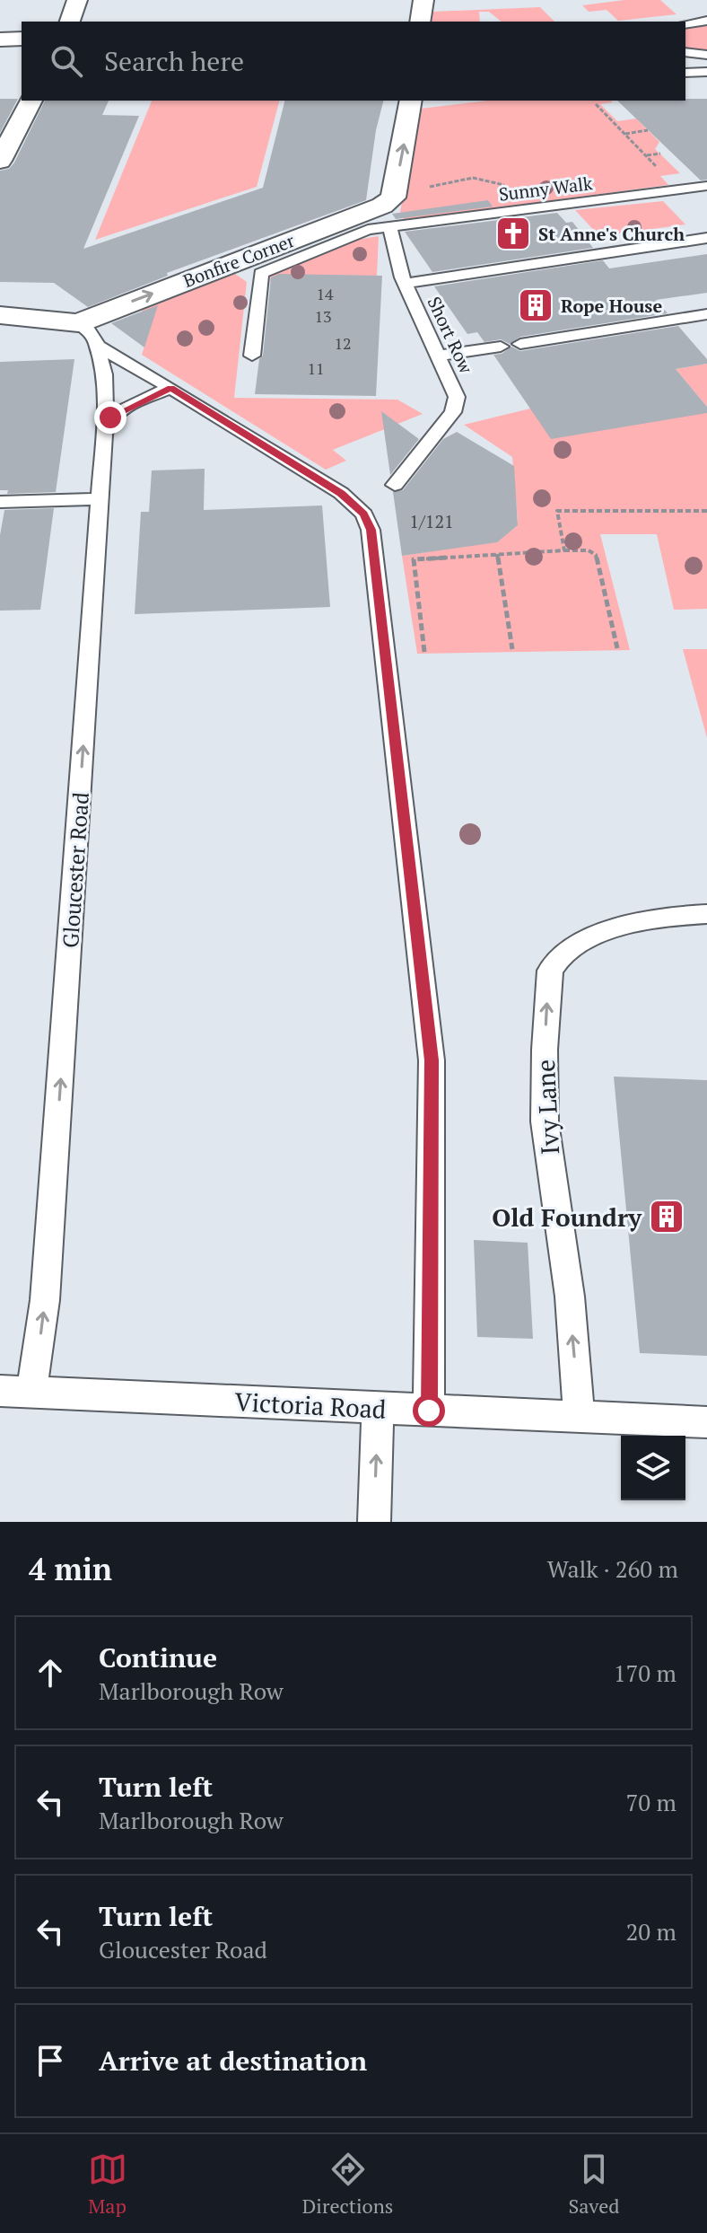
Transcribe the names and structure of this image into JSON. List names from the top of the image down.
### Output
{
  "streets": {
    "street": ["Bonfire Corner"],
    "lane": [
      "Sunny Walk",
      "Short Row",
      "Gloucester Road",
      "Ivy Lane",
      "Victoria Road"
    ]
  },
  "crossings": [
    ["Sunny Walk", "Short Row"],
    ["Gloucester Road", "Victoria Road"],
    ["Ivy Lane", "Victoria Road"]
  ],
  "one_way": ["Bonfire Corner", "Gloucester Road", "Ivy Lane"],
  "places": {
    "church": ["St Anne's Church"],
    "building": ["Rope House", "Old Foundry"]
  },
  "house_numbers": [
    "14",
    "13",
    "12",
    "11",
    "1/121"
  ],
  "page": {
    "search": "Search here",
    "heading": ["4 min", "Walk · 260 m"],
    "list": [
      ["Continue", "Marlborough Row", "170 m"],
      ["Turn left", "Marlborough Row", "70 m"],
      ["Turn left", "Gloucester Road", "20 m"],
      "Arrive at destination"
    ],
    "nav": ["Map", "Directions", "Saved"]
  }
}
